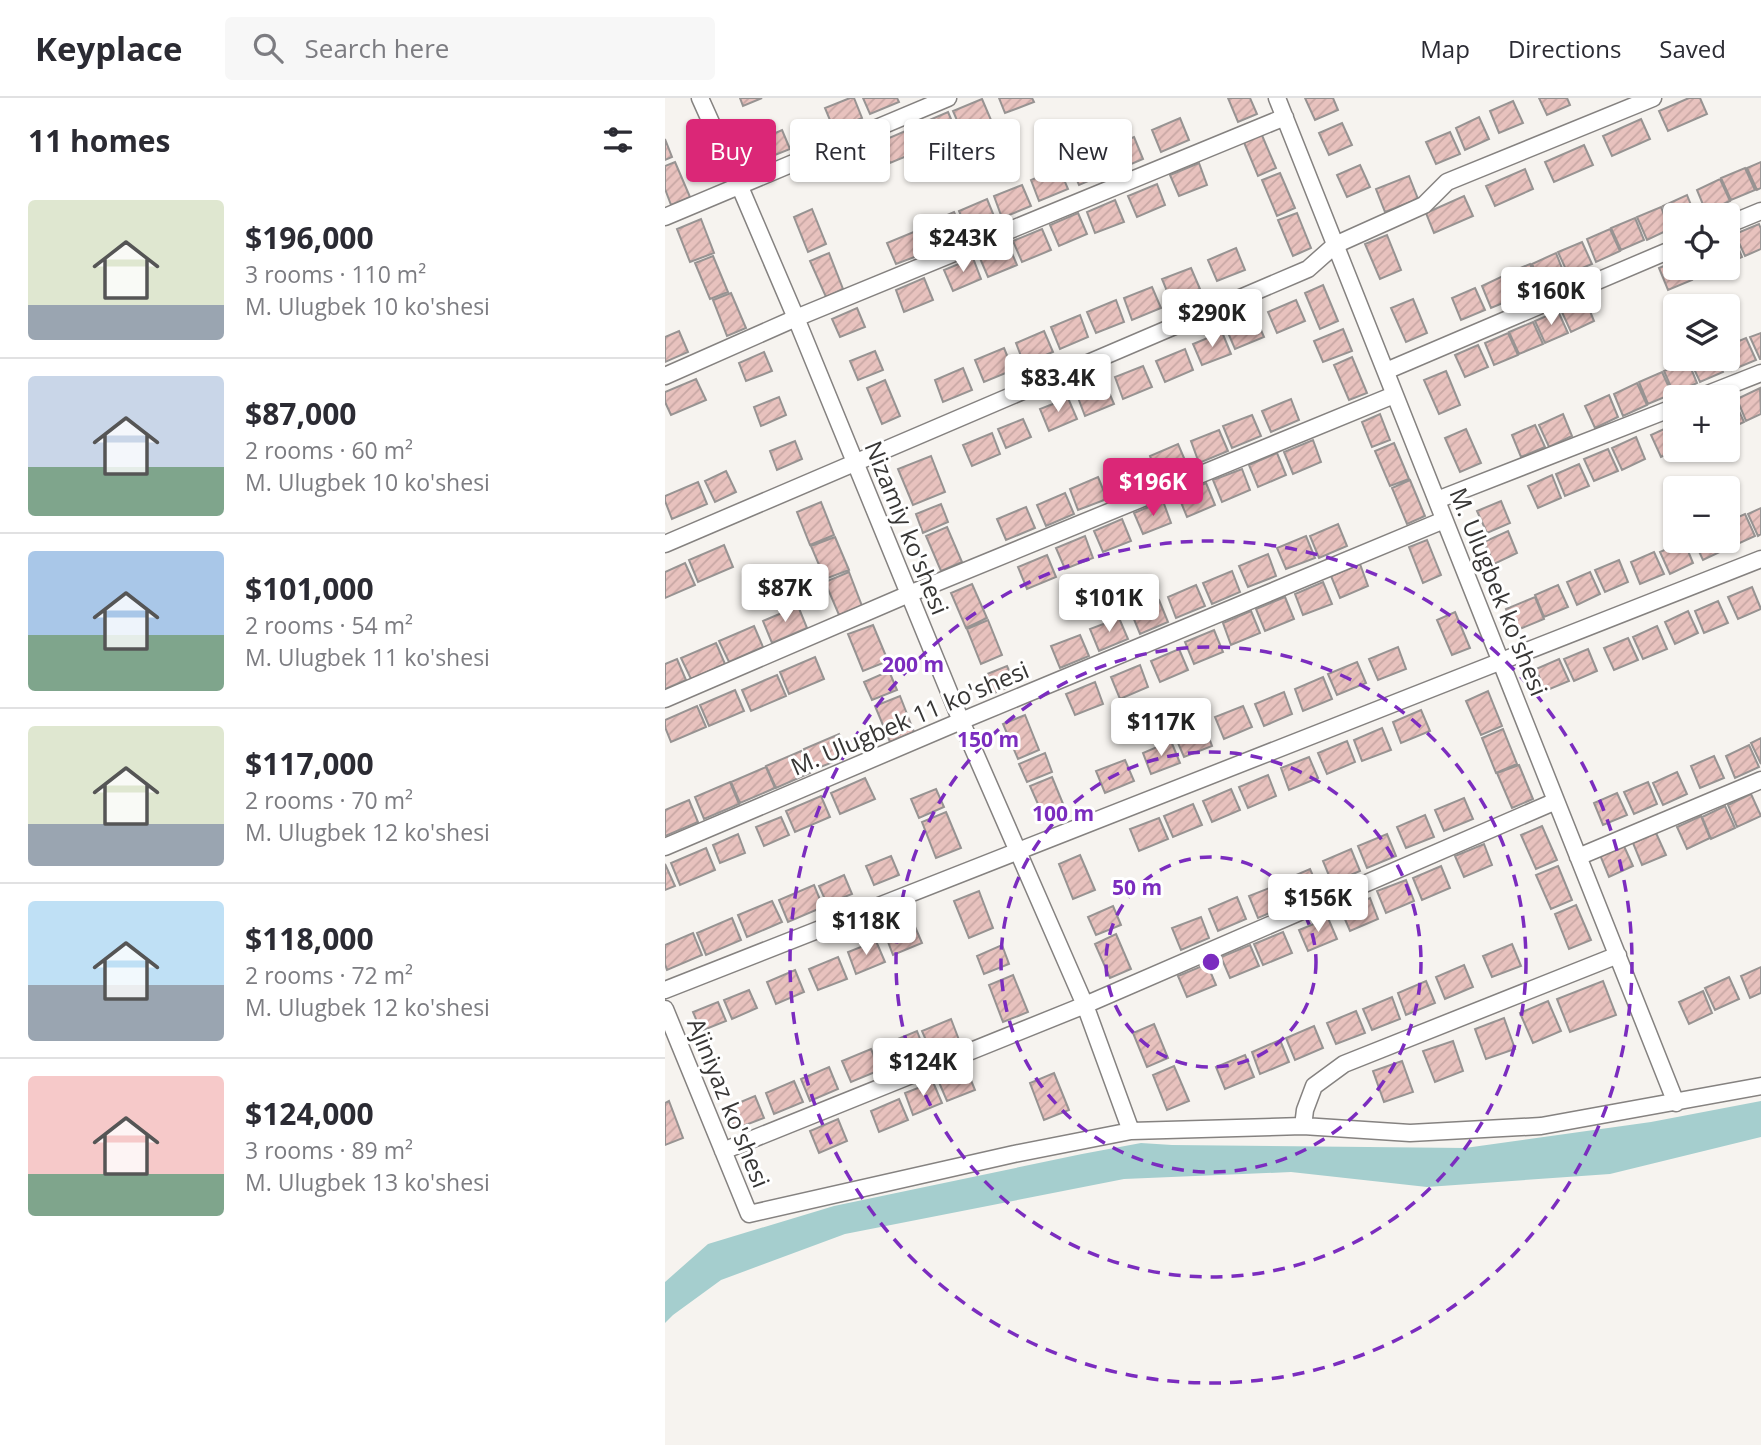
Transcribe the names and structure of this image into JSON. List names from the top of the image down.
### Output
{
  "streets": {
    "street": [
      "Nizamiy ko'shesi",
      "M. Ulugbek ko'shesi",
      "M. Ulugbek 11 ko'shesi",
      "Ajiniyaz ko'shesi"
    ]
  },
  "crossings": [
    ["Nizamiy ko'shesi", "M. Ulugbek 11 ko'shesi"],
    ["Nizamiy ko'shesi", "Ajiniyaz ko'shesi"],
    ["M. Ulugbek ko'shesi", "M. Ulugbek 11 ko'shesi"]
  ],
  "page": {
    "header": "Keyplace",
    "search": "Search here",
    "nav": ["Map", "Directions", "Saved"],
    "heading": "11 homes",
    "chip": [
      "Buy",
      "Rent",
      "Filters",
      "New"
    ],
    "list": [
      {
        "name": "$196,000",
        "note": "3 rooms · 110 m² · M. Ulugbek 10 ko'shesi"
      },
      {
        "name": "$87,000",
        "note": "2 rooms · 60 m² · M. Ulugbek 10 ko'shesi"
      },
      {
        "name": "$101,000",
        "note": "2 rooms · 54 m² · M. Ulugbek 11 ko'shesi"
      },
      {
        "name": "$117,000",
        "note": "2 rooms · 70 m² · M. Ulugbek 12 ko'shesi"
      },
      {
        "name": "$118,000",
        "note": "2 rooms · 72 m² · M. Ulugbek 12 ko'shesi"
      },
      {
        "name": "$124,000",
        "note": "3 rooms · 89 m² · M. Ulugbek 13 ko'shesi"
      }
    ],
    "map_buttons": ["+", "−"],
    "price": [
      "$243K",
      "$160K",
      "$290K",
      "$83.4K",
      "$196K",
      "$87K",
      "$101K",
      "$117K",
      "$156K",
      "$118K",
      "$124K"
    ]
  },
  "rings": [
    "200 m",
    "150 m",
    "100 m",
    "50 m"
  ]
}
